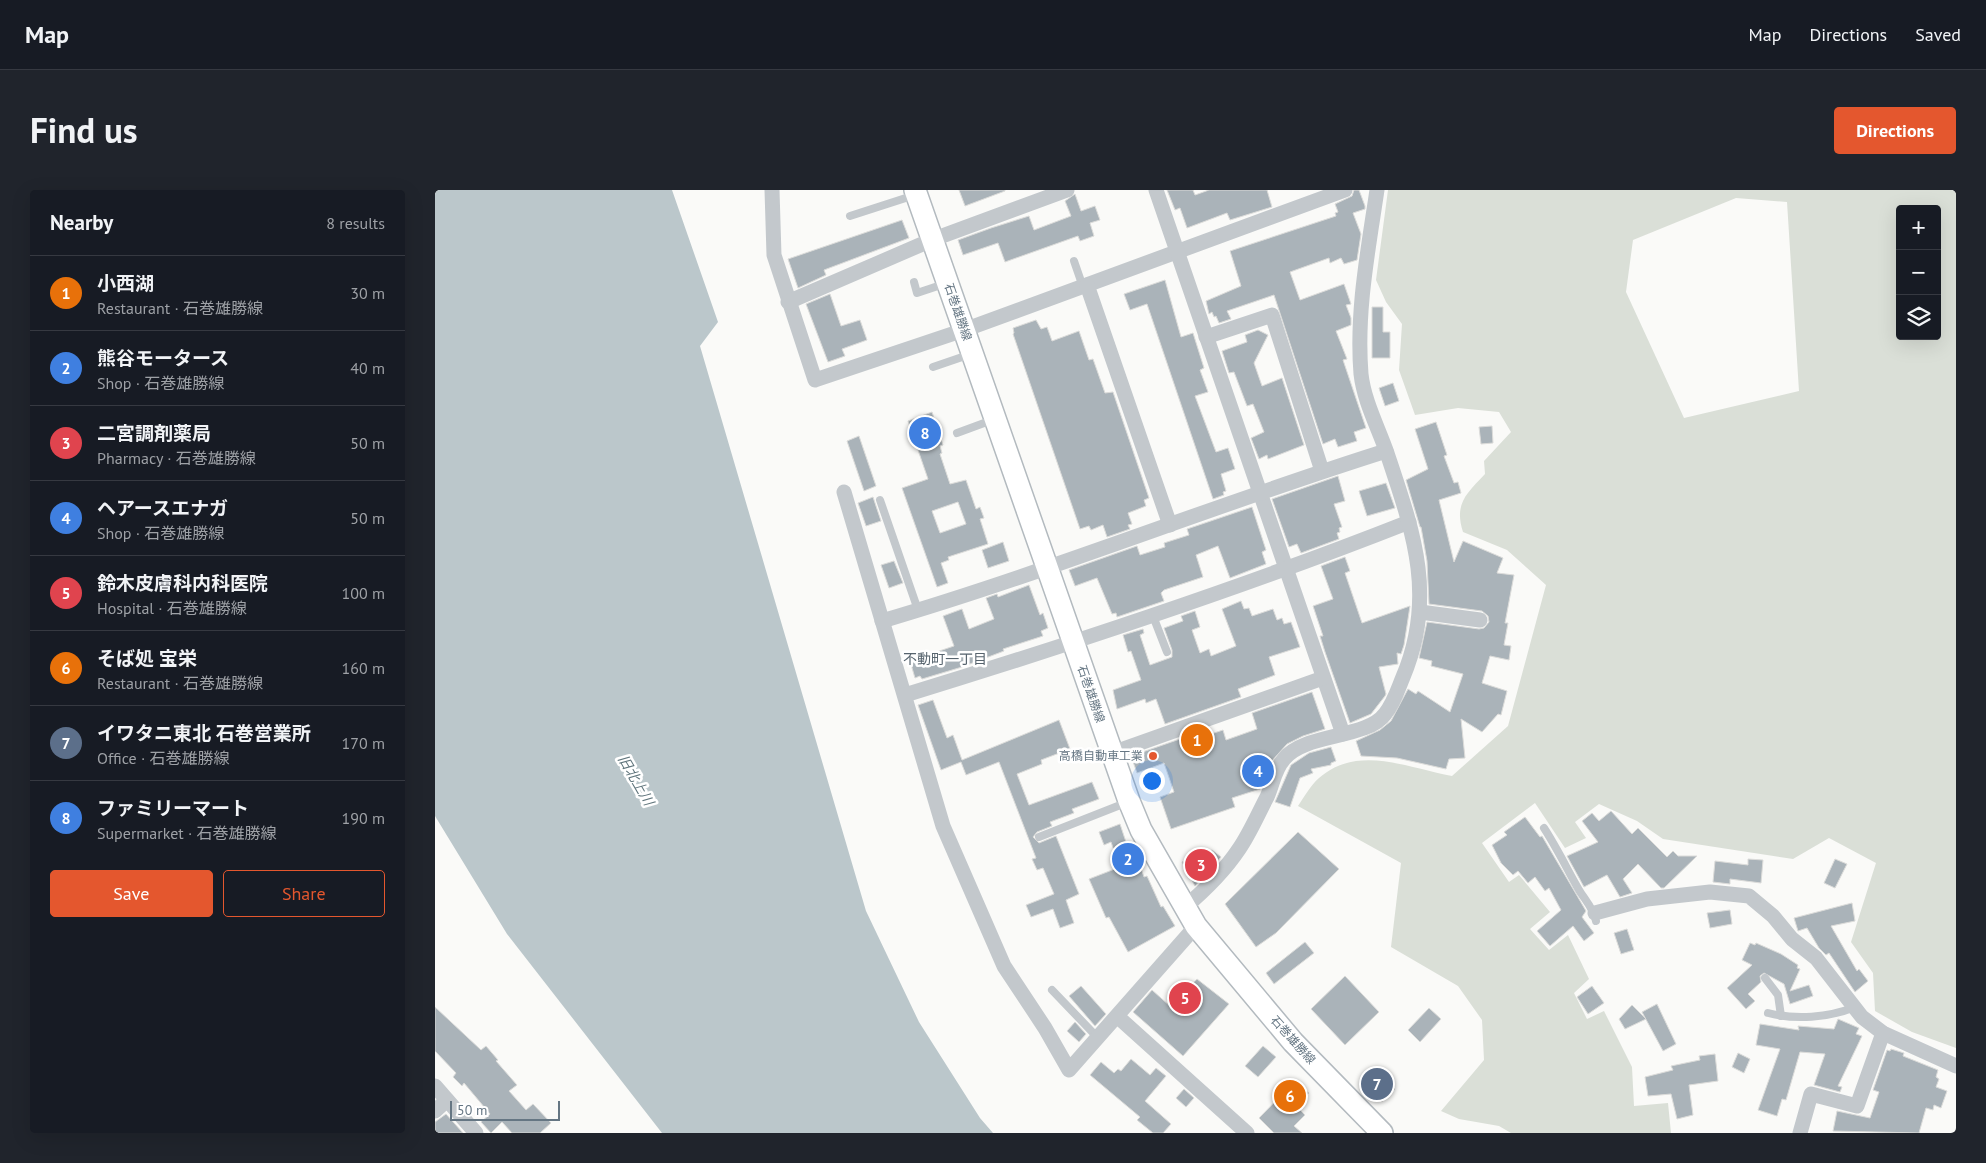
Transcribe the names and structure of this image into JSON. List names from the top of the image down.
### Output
{
  "streets": {
    "main road": ["石巻雄勝線"]
  },
  "districts": ["不動町一丁目"],
  "water": ["旧北上川"],
  "places": ["高橋自動車工業"],
  "scale_bar": "50 m",
  "page": {
    "header": "Map",
    "nav": ["Map", "Directions", "Saved"],
    "title": "Find us",
    "buttons": [
      "Directions",
      ["Save", "Share"]
    ],
    "heading": ["Nearby", "8 results"],
    "map_buttons": ["+", "−"],
    "list": [
      {
        "mark": "1",
        "name": "小西湖",
        "note": "Restaurant · 石巻雄勝線",
        "value": "30 m"
      },
      {
        "mark": "2",
        "name": "熊谷モータース",
        "note": "Shop · 石巻雄勝線",
        "value": "40 m"
      },
      {
        "mark": "3",
        "name": "二宮調剤薬局",
        "note": "Pharmacy · 石巻雄勝線",
        "value": "50 m"
      },
      {
        "mark": "4",
        "name": "ヘアースエナガ",
        "note": "Shop · 石巻雄勝線",
        "value": "50 m"
      },
      {
        "mark": "5",
        "name": "鈴木皮膚科内科医院",
        "note": "Hospital · 石巻雄勝線",
        "value": "100 m"
      },
      {
        "mark": "6",
        "name": "そば処 宝栄",
        "note": "Restaurant · 石巻雄勝線",
        "value": "160 m"
      },
      {
        "mark": "7",
        "name": "イワタニ東北 石巻営業所",
        "note": "Office · 石巻雄勝線",
        "value": "170 m"
      },
      {
        "mark": "8",
        "name": "ファミリーマート",
        "note": "Supermarket · 石巻雄勝線",
        "value": "190 m"
      }
    ],
    "pins": [
      "8",
      "1",
      "4",
      "2",
      "3",
      "5",
      "7",
      "6"
    ],
    "scale": "50 m"
  }
}
